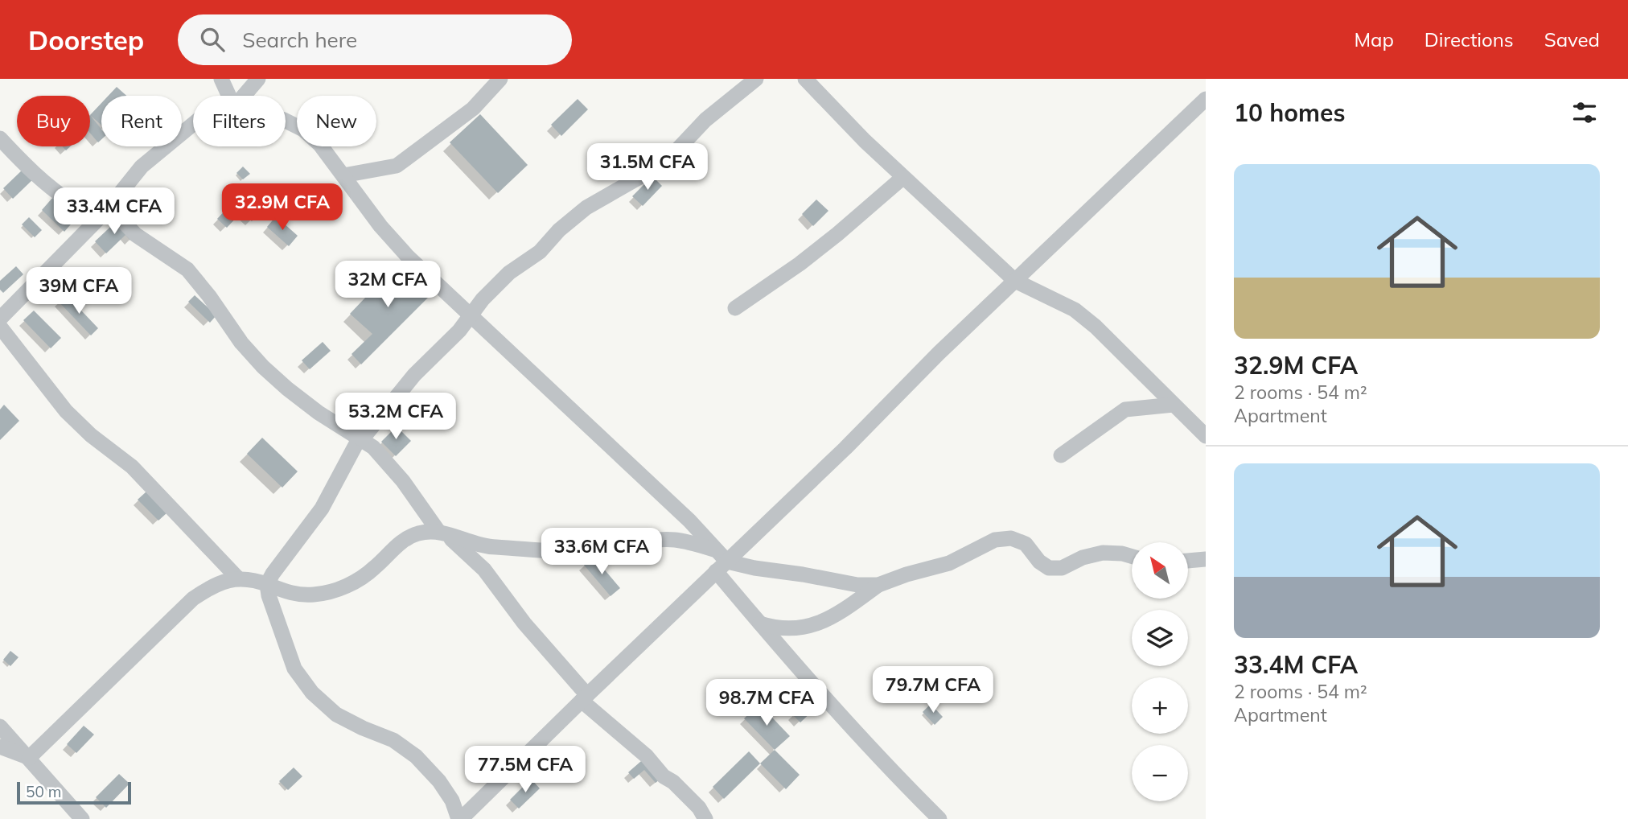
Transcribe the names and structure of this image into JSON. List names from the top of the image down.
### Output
{
  "scale_bar": "50 m",
  "north": "top left",
  "page": {
    "header": "Doorstep",
    "search": "Search here",
    "nav": ["Map", "Directions", "Saved"],
    "heading": "10 homes",
    "chip": [
      "Buy",
      "Rent",
      "Filters",
      "New"
    ],
    "price": [
      "31.5M CFA",
      "32.9M CFA",
      "33.4M CFA",
      "32M CFA",
      "39M CFA",
      "53.2M CFA",
      "33.6M CFA",
      "79.7M CFA",
      "98.7M CFA",
      "77.5M CFA"
    ],
    "list": [
      {
        "name": "32.9M CFA",
        "note": "2 rooms · 54 m² · Apartment"
      },
      {
        "name": "33.4M CFA",
        "note": "2 rooms · 54 m² · Apartment"
      }
    ],
    "map_buttons": ["+", "−"],
    "scale": "50 m"
  }
}
